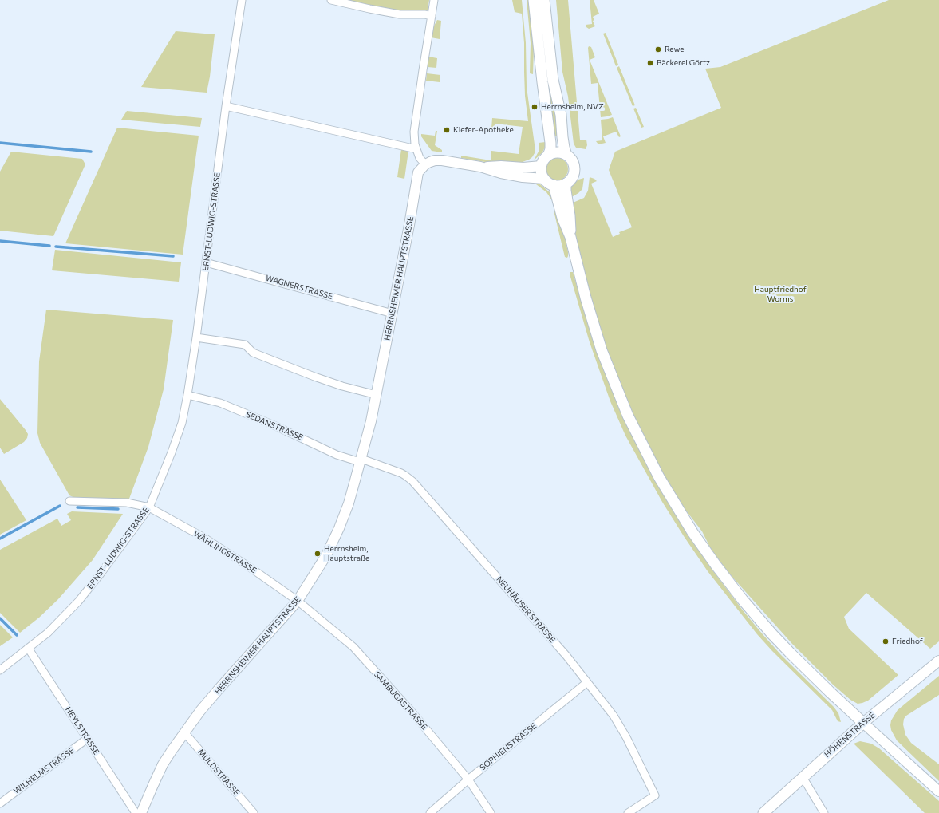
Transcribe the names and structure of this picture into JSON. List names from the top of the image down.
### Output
{
  "streets": {
    "main road": ["HÖHENSTRASSE"],
    "street": [
      "ERNST-LUDWIG-STRASSE",
      "HERRNSHEIMER HAUPTSTRASSE",
      "WAGNERSTRASSE",
      "SEDANSTRASSE",
      "WÄHLINGSTRASSE",
      "NEUHÄUSER STRASSE",
      "SAMBUGASTRASSE",
      "HEYLSTRASSE",
      "SOPHIENSTRASSE",
      "WILHELMSTRASSE",
      "MULDSTRASSE"
    ]
  },
  "crossings": [
    ["ERNST-LUDWIG-STRASSE", "WAGNERSTRASSE"],
    ["ERNST-LUDWIG-STRASSE", "SEDANSTRASSE"],
    ["ERNST-LUDWIG-STRASSE", "WÄHLINGSTRASSE"],
    ["ERNST-LUDWIG-STRASSE", "HEYLSTRASSE"],
    ["HERRNSHEIMER HAUPTSTRASSE", "WAGNERSTRASSE"],
    ["HERRNSHEIMER HAUPTSTRASSE", "SEDANSTRASSE"],
    ["HERRNSHEIMER HAUPTSTRASSE", "WÄHLINGSTRASSE"],
    ["HERRNSHEIMER HAUPTSTRASSE", "NEUHÄUSER STRASSE"],
    ["HERRNSHEIMER HAUPTSTRASSE", "SAMBUGASTRASSE"],
    ["HERRNSHEIMER HAUPTSTRASSE", "MULDSTRASSE"],
    ["SEDANSTRASSE", "NEUHÄUSER STRASSE"],
    ["WÄHLINGSTRASSE", "SAMBUGASTRASSE"],
    ["NEUHÄUSER STRASSE", "SOPHIENSTRASSE"],
    ["SAMBUGASTRASSE", "SOPHIENSTRASSE"],
    ["HEYLSTRASSE", "WILHELMSTRASSE"]
  ],
  "parks": ["Hauptfriedhof Worms"],
  "places": [
    "Rewe",
    "Bäckerei Görtz",
    "Herrnsheim, NVZ",
    "Kiefer-Apotheke",
    "Herrnsheim, Hauptstraße",
    "Friedhof"
  ]
}
